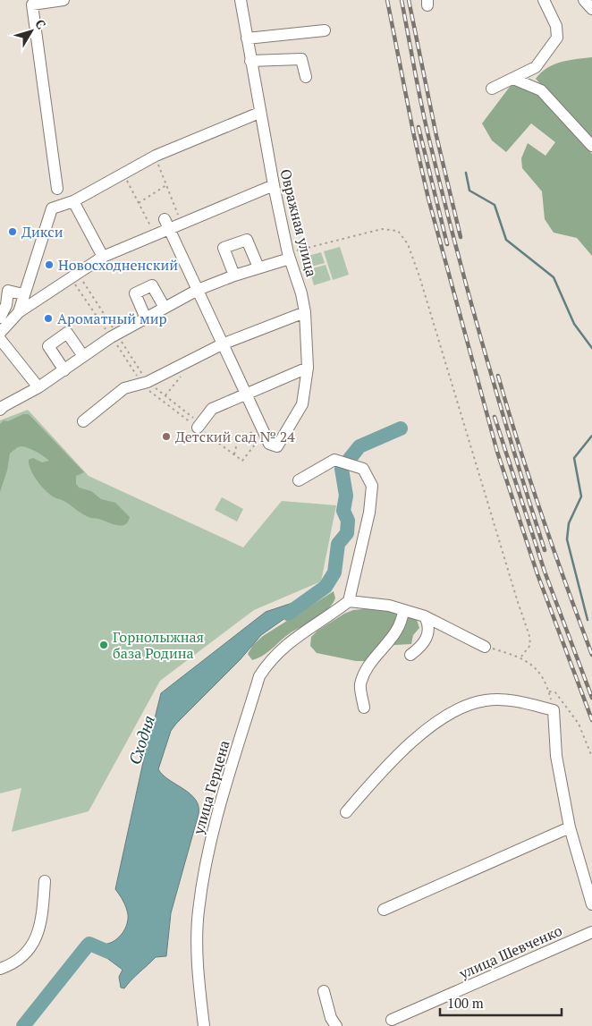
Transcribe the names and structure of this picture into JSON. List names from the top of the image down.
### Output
{
  "streets": {
    "street": ["Овражная улица", "улица Герцена", "улица Шевченко"]
  },
  "water": ["Сходня"],
  "places": [
    "Дикси",
    "Новосходненский",
    "Ароматный мир",
    "Детский сад № 24",
    "Горнолыжная база Родина"
  ],
  "scale_bar": "100 m",
  "north": "top right"
}
